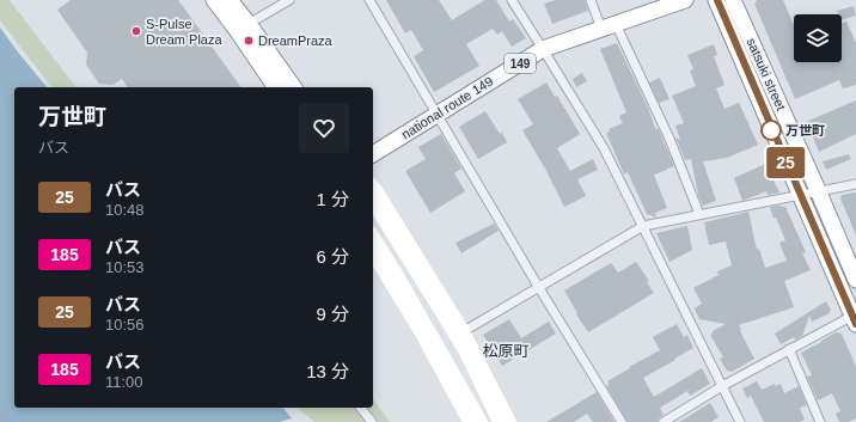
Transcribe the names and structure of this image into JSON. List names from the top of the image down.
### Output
{
  "streets": {
    "highway": ["149", "satsuki street", "national route 149"]
  },
  "districts": ["松原町"],
  "places": ["S-Pulse Dream Plaza", "DreamPraza", "万世町"],
  "lines": ["bus line 25"],
  "page": {
    "on_map": "25",
    "heading": ["万世町", "バス"],
    "list": [
      {
        "mark": "25",
        "name": "バス",
        "note": "10:48",
        "value": "1 分"
      },
      {
        "mark": "185",
        "name": "バス",
        "note": "10:53",
        "value": "6 分"
      },
      {
        "mark": "25",
        "name": "バス",
        "note": "10:56",
        "value": "9 分"
      },
      {
        "mark": "185",
        "name": "バス",
        "note": "11:00",
        "value": "13 分"
      }
    ]
  }
}
